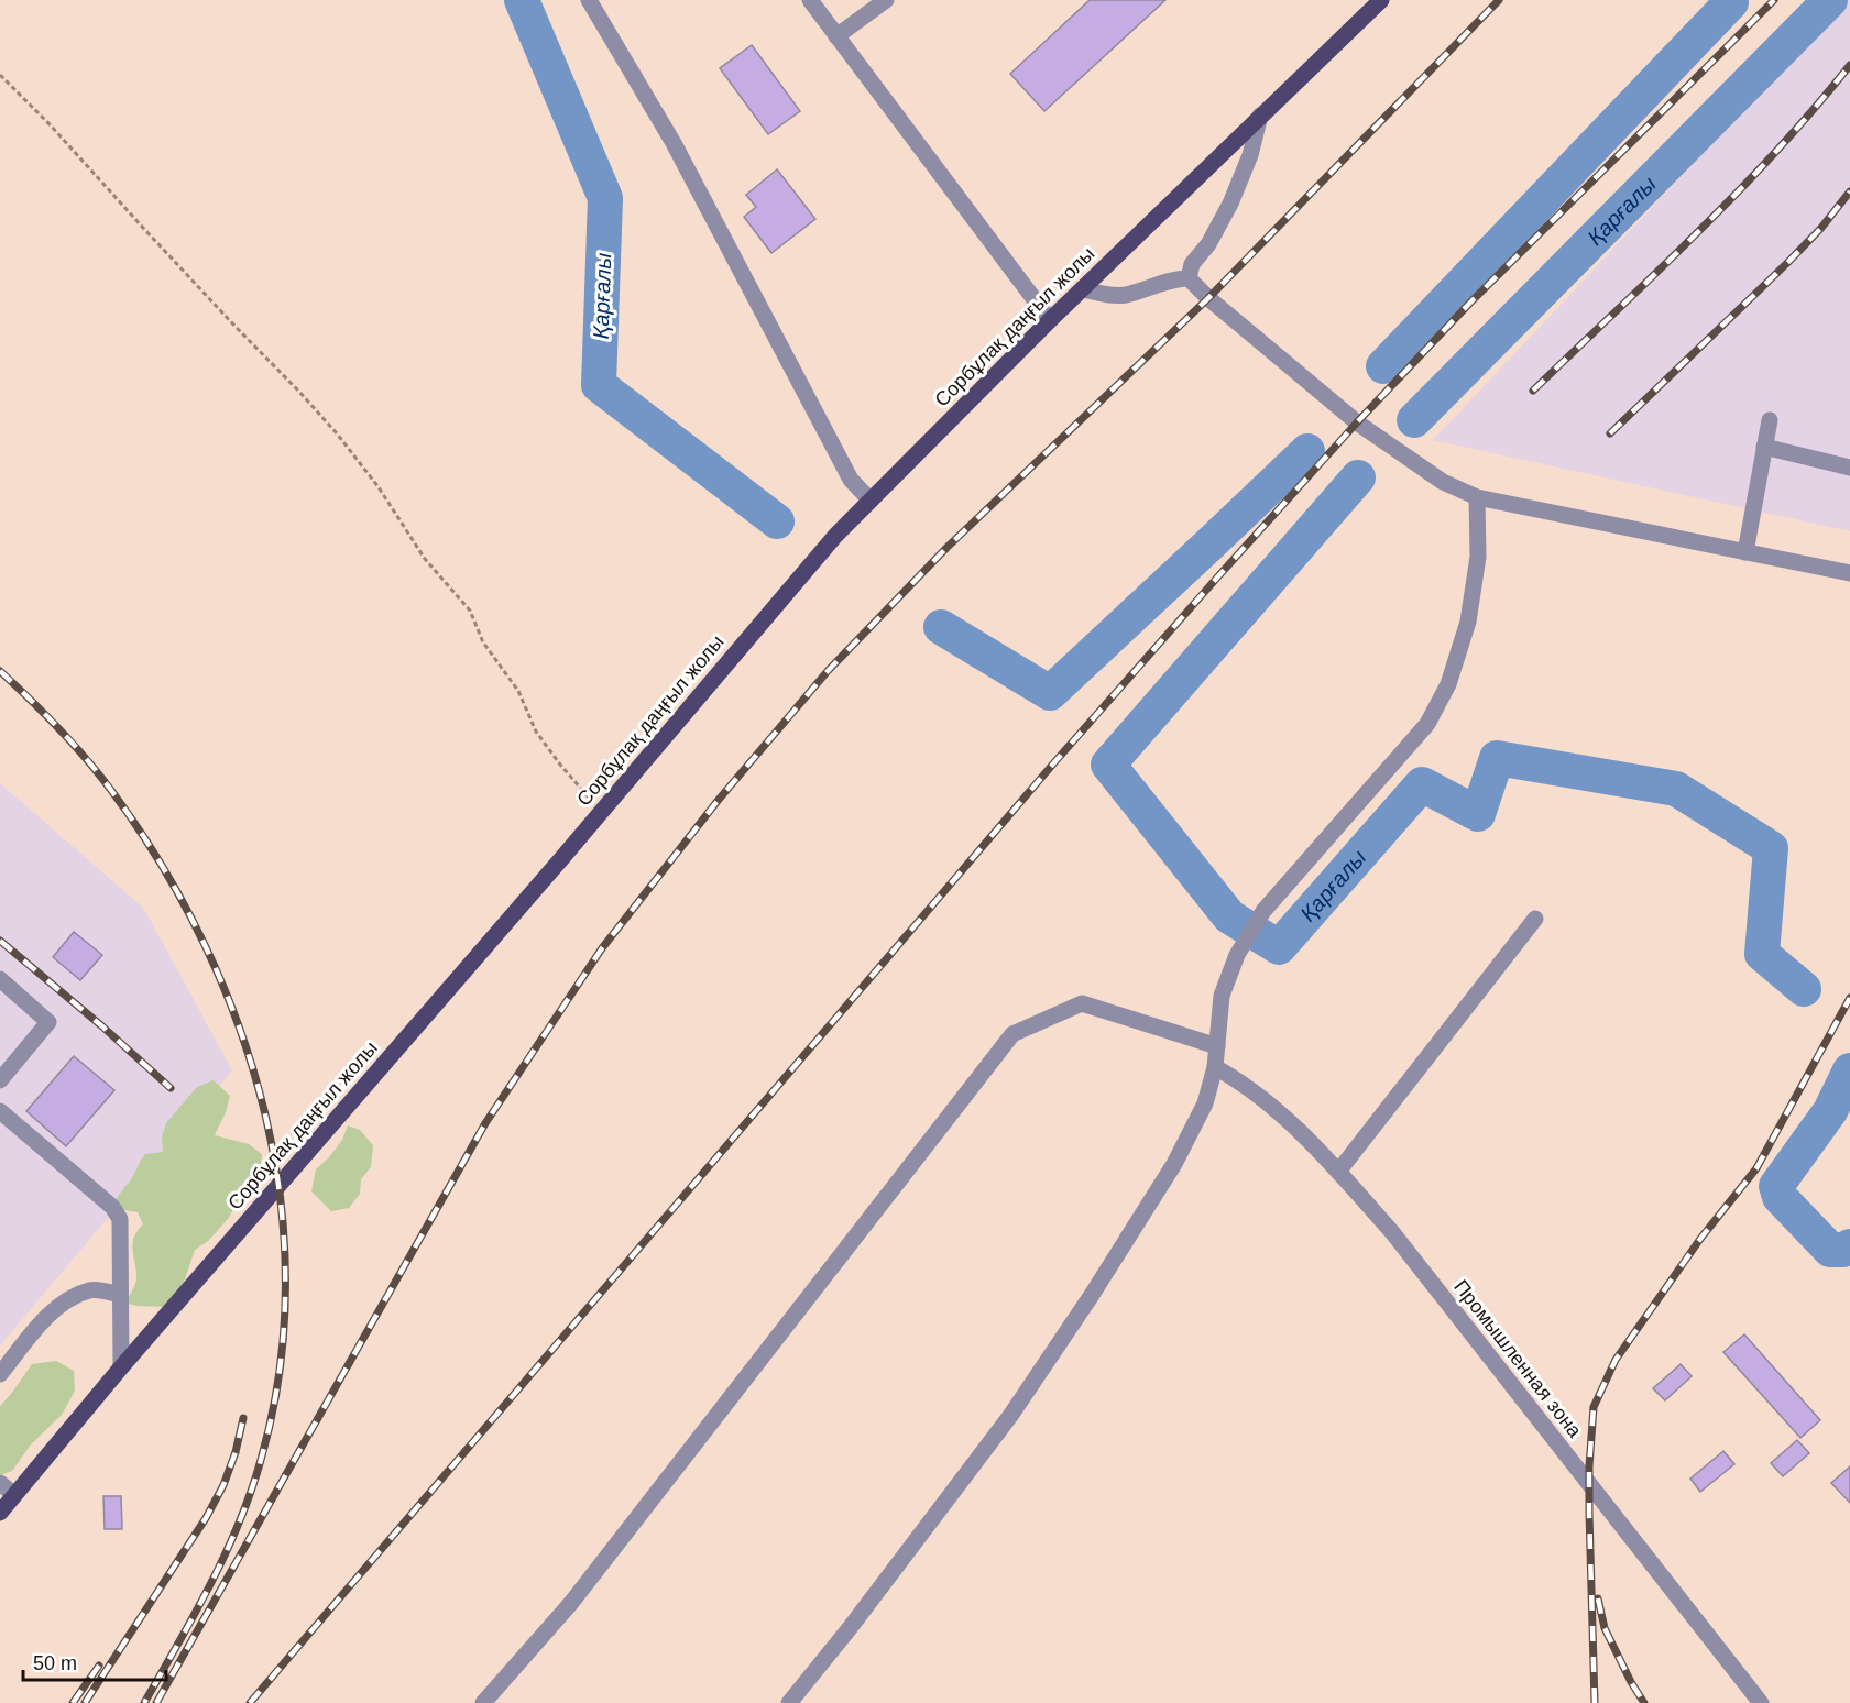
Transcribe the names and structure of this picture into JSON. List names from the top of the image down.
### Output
{
  "streets": {
    "main road": ["Сорбұлақ даңғыл жолы"],
    "street": ["Промышленная зона"]
  },
  "water": ["Қарғалы"],
  "scale_bar": "50 m"
}
